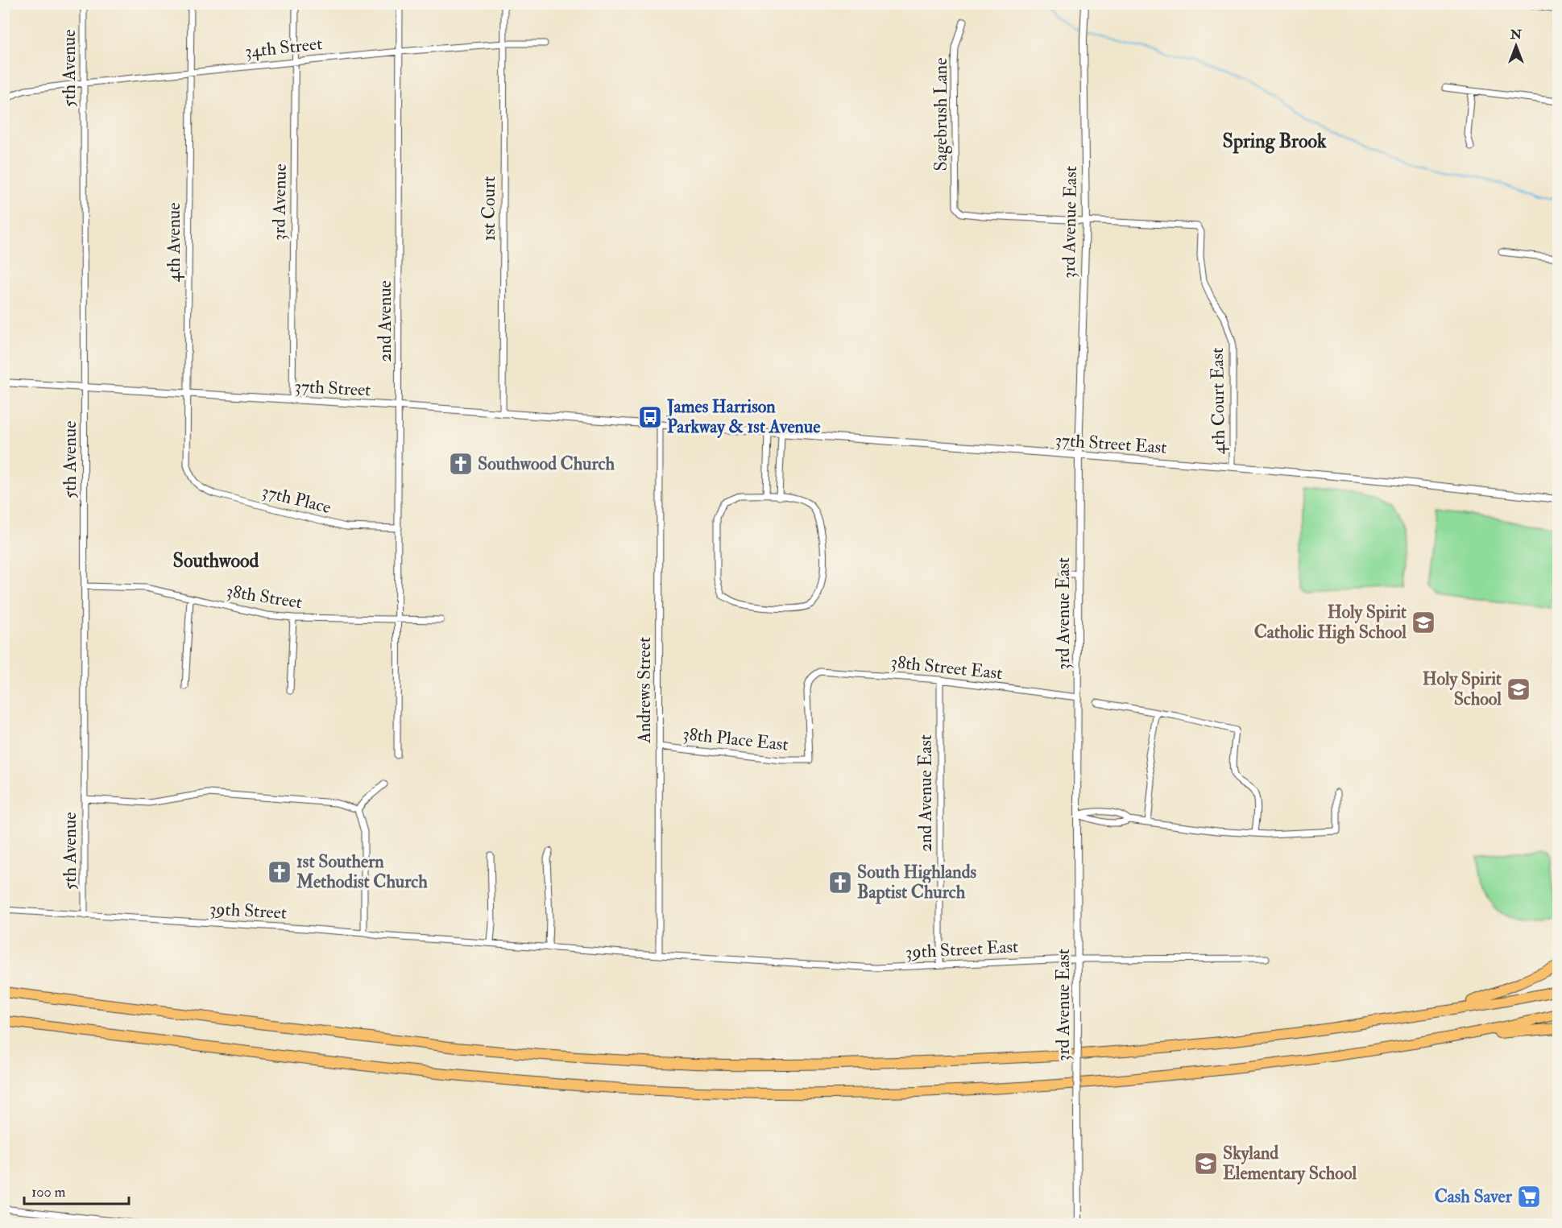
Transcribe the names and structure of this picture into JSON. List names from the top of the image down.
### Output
{
  "streets": {
    "street": [
      "34th Street",
      "5th Avenue",
      "Sagebrush Lane",
      "3rd Avenue",
      "1st Court",
      "3rd Avenue East",
      "4th Avenue",
      "2nd Avenue",
      "37th Street",
      "4th Court East",
      "37th Street East",
      "37th Place",
      "38th Street",
      "38th Street East",
      "Andrews Street",
      "38th Place East",
      "2nd Avenue East",
      "39th Street",
      "39th Street East"
    ]
  },
  "crossings": [
    ["34th Street", "5th Avenue"],
    ["34th Street", "3rd Avenue"],
    ["34th Street", "1st Court"],
    ["34th Street", "4th Avenue"],
    ["34th Street", "2nd Avenue"],
    ["5th Avenue", "37th Street"],
    ["5th Avenue", "38th Street"],
    ["5th Avenue", "39th Street"],
    ["Sagebrush Lane", "3rd Avenue East"],
    ["Sagebrush Lane", "4th Court East"],
    ["3rd Avenue", "37th Street"],
    ["1st Court", "37th Street"],
    ["3rd Avenue East", "4th Court East"],
    ["3rd Avenue East", "37th Street East"],
    ["3rd Avenue East", "38th Street East"],
    ["3rd Avenue East", "39th Street East"],
    ["4th Avenue", "37th Street"],
    ["4th Avenue", "37th Place"],
    ["2nd Avenue", "37th Street"],
    ["2nd Avenue", "37th Place"],
    ["2nd Avenue", "38th Street"],
    ["37th Street", "37th Street East"],
    ["37th Street", "Andrews Street"],
    ["4th Court East", "37th Street East"],
    ["37th Street East", "Andrews Street"],
    ["38th Street East", "38th Place East"],
    ["38th Street East", "2nd Avenue East"],
    ["Andrews Street", "38th Place East"],
    ["Andrews Street", "39th Street"],
    ["Andrews Street", "39th Street East"],
    ["2nd Avenue East", "39th Street East"],
    ["39th Street", "39th Street East"]
  ],
  "districts": ["Spring Brook", "Southwood"],
  "places": {
    "bus stop": ["James Harrison Parkway & 1st Avenue"],
    "church": ["Southwood Church", "1st Southern Methodist Church", "South Highlands Baptist Church"],
    "school or university": ["Holy Spirit Catholic High School", "Holy Spirit School", "Skyland Elementary School"],
    "supermarket": ["Cash Saver"]
  },
  "scale_bar": "100 m",
  "north": "top"
}
